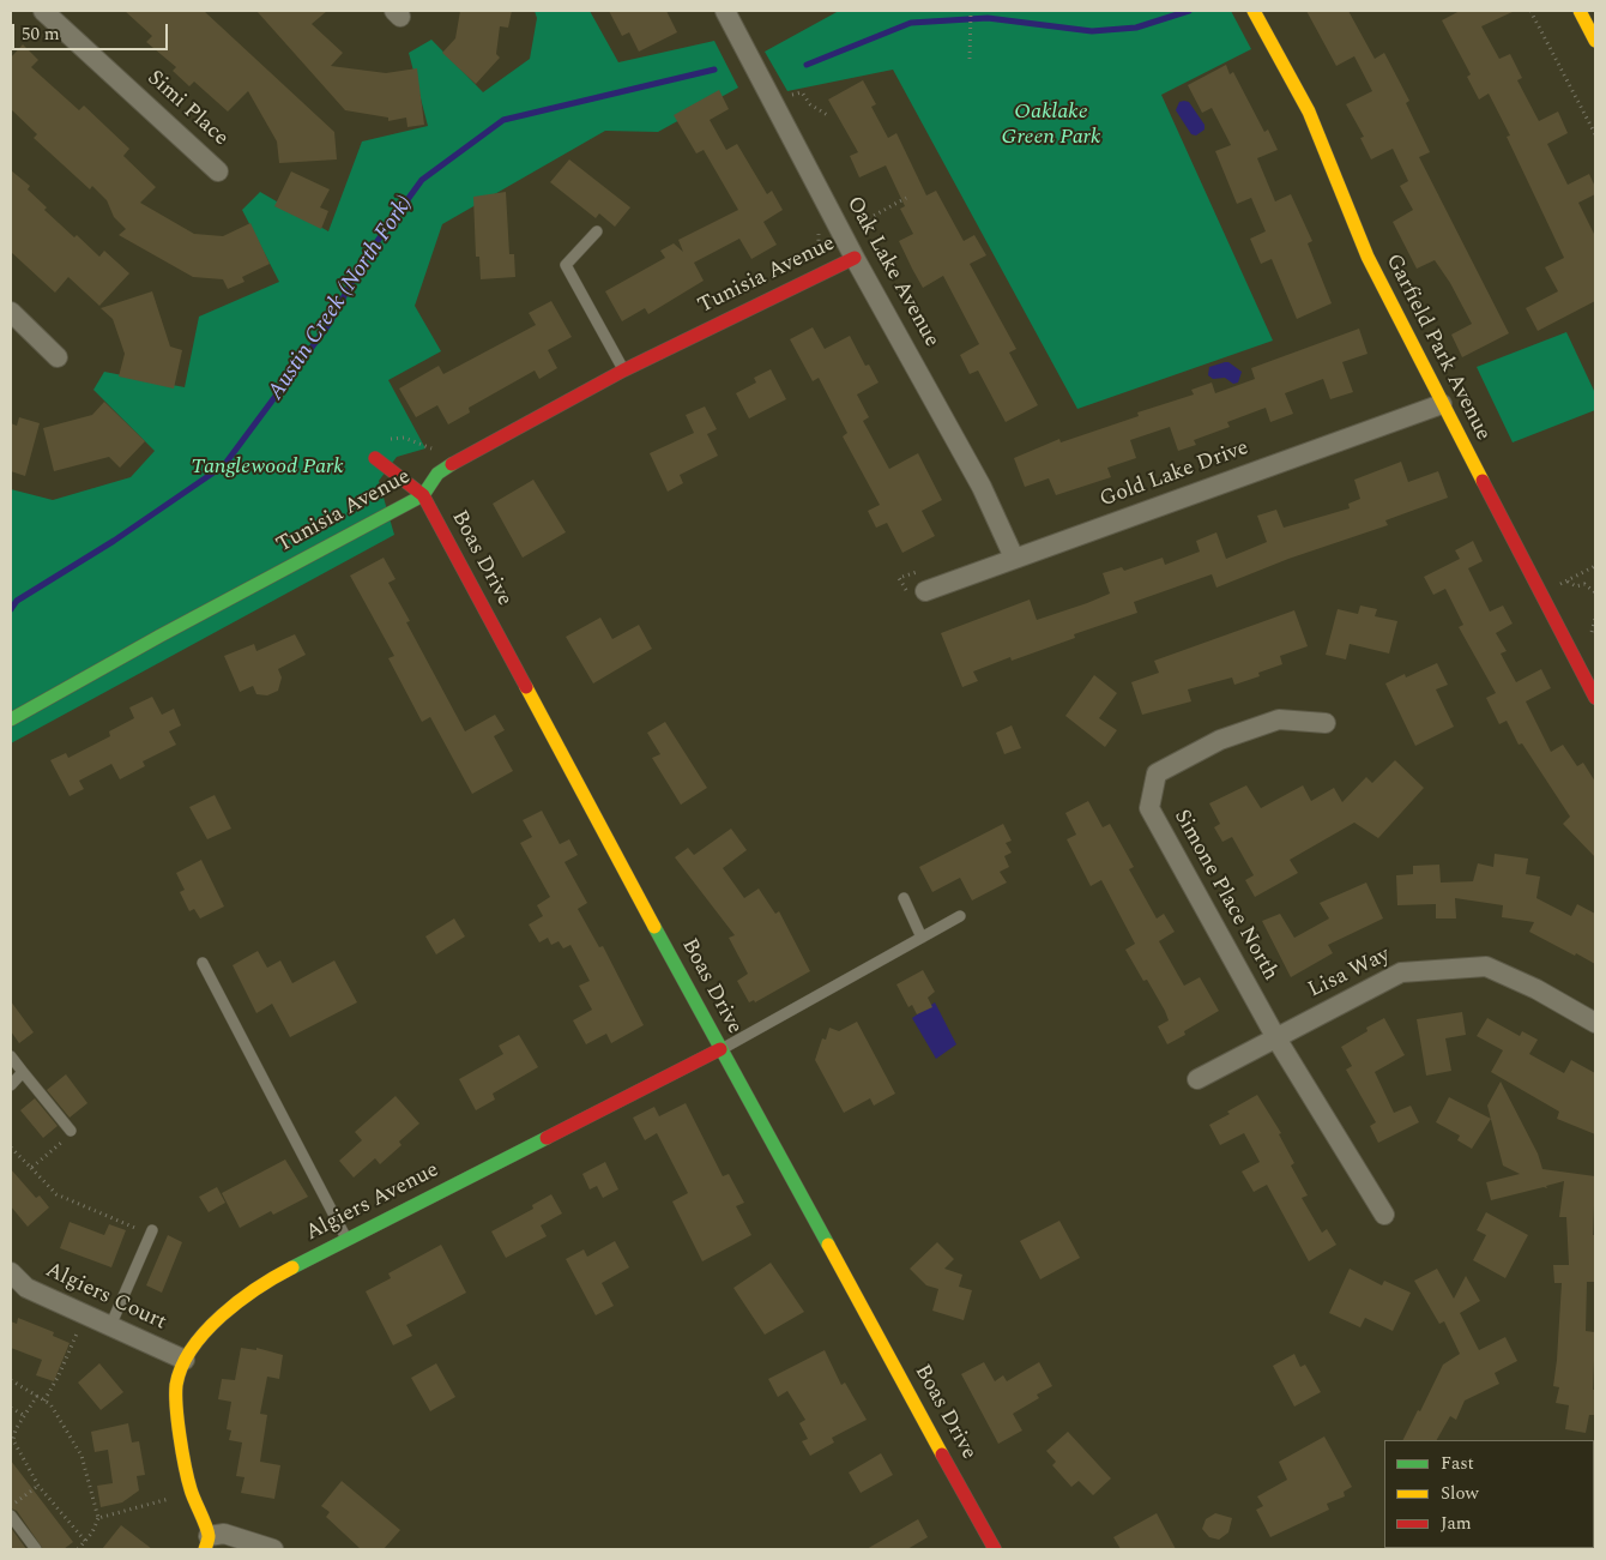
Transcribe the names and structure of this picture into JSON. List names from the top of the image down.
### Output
{
  "streets": {
    "street": [
      "Simi Place",
      "Oak Lake Avenue",
      "Tunisia Avenue",
      "Garfield Park Avenue",
      "Gold Lake Drive",
      "Boas Drive",
      "Simone Place North",
      "Lisa Way",
      "Algiers Avenue",
      "Algiers Court"
    ]
  },
  "crossings": [
    ["Oak Lake Avenue", "Tunisia Avenue"],
    ["Oak Lake Avenue", "Gold Lake Drive"],
    ["Tunisia Avenue", "Boas Drive"],
    ["Garfield Park Avenue", "Gold Lake Drive"],
    ["Boas Drive", "Algiers Avenue"],
    ["Simone Place North", "Lisa Way"],
    ["Algiers Avenue", "Algiers Court"]
  ],
  "water": ["Austin Creek (North Fork)"],
  "parks": ["Oaklake Green Park", "Tanglewood Park"],
  "legend": ["Fast", "Slow", "Jam"],
  "scale_bar": "50 m"
}
